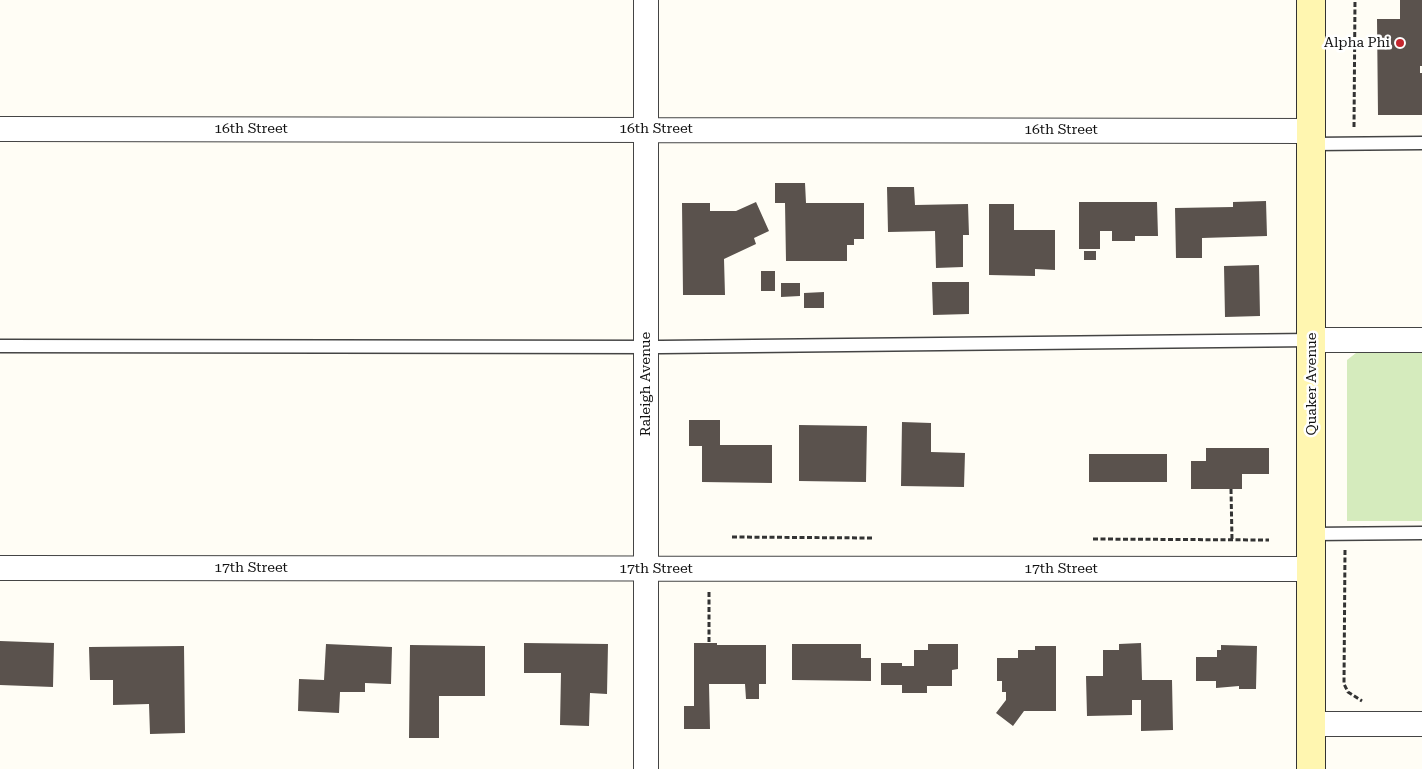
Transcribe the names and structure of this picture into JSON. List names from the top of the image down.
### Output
{
  "streets": {
    "main road": ["Quaker Avenue"],
    "street": ["16th Street", "Raleigh Avenue", "17th Street"]
  },
  "crossings": [
    ["16th Street", "Raleigh Avenue"],
    ["16th Street", "Quaker Avenue"],
    ["Raleigh Avenue", "17th Street"],
    ["Quaker Avenue", "17th Street"]
  ],
  "places": ["Alpha Phi"]
}
